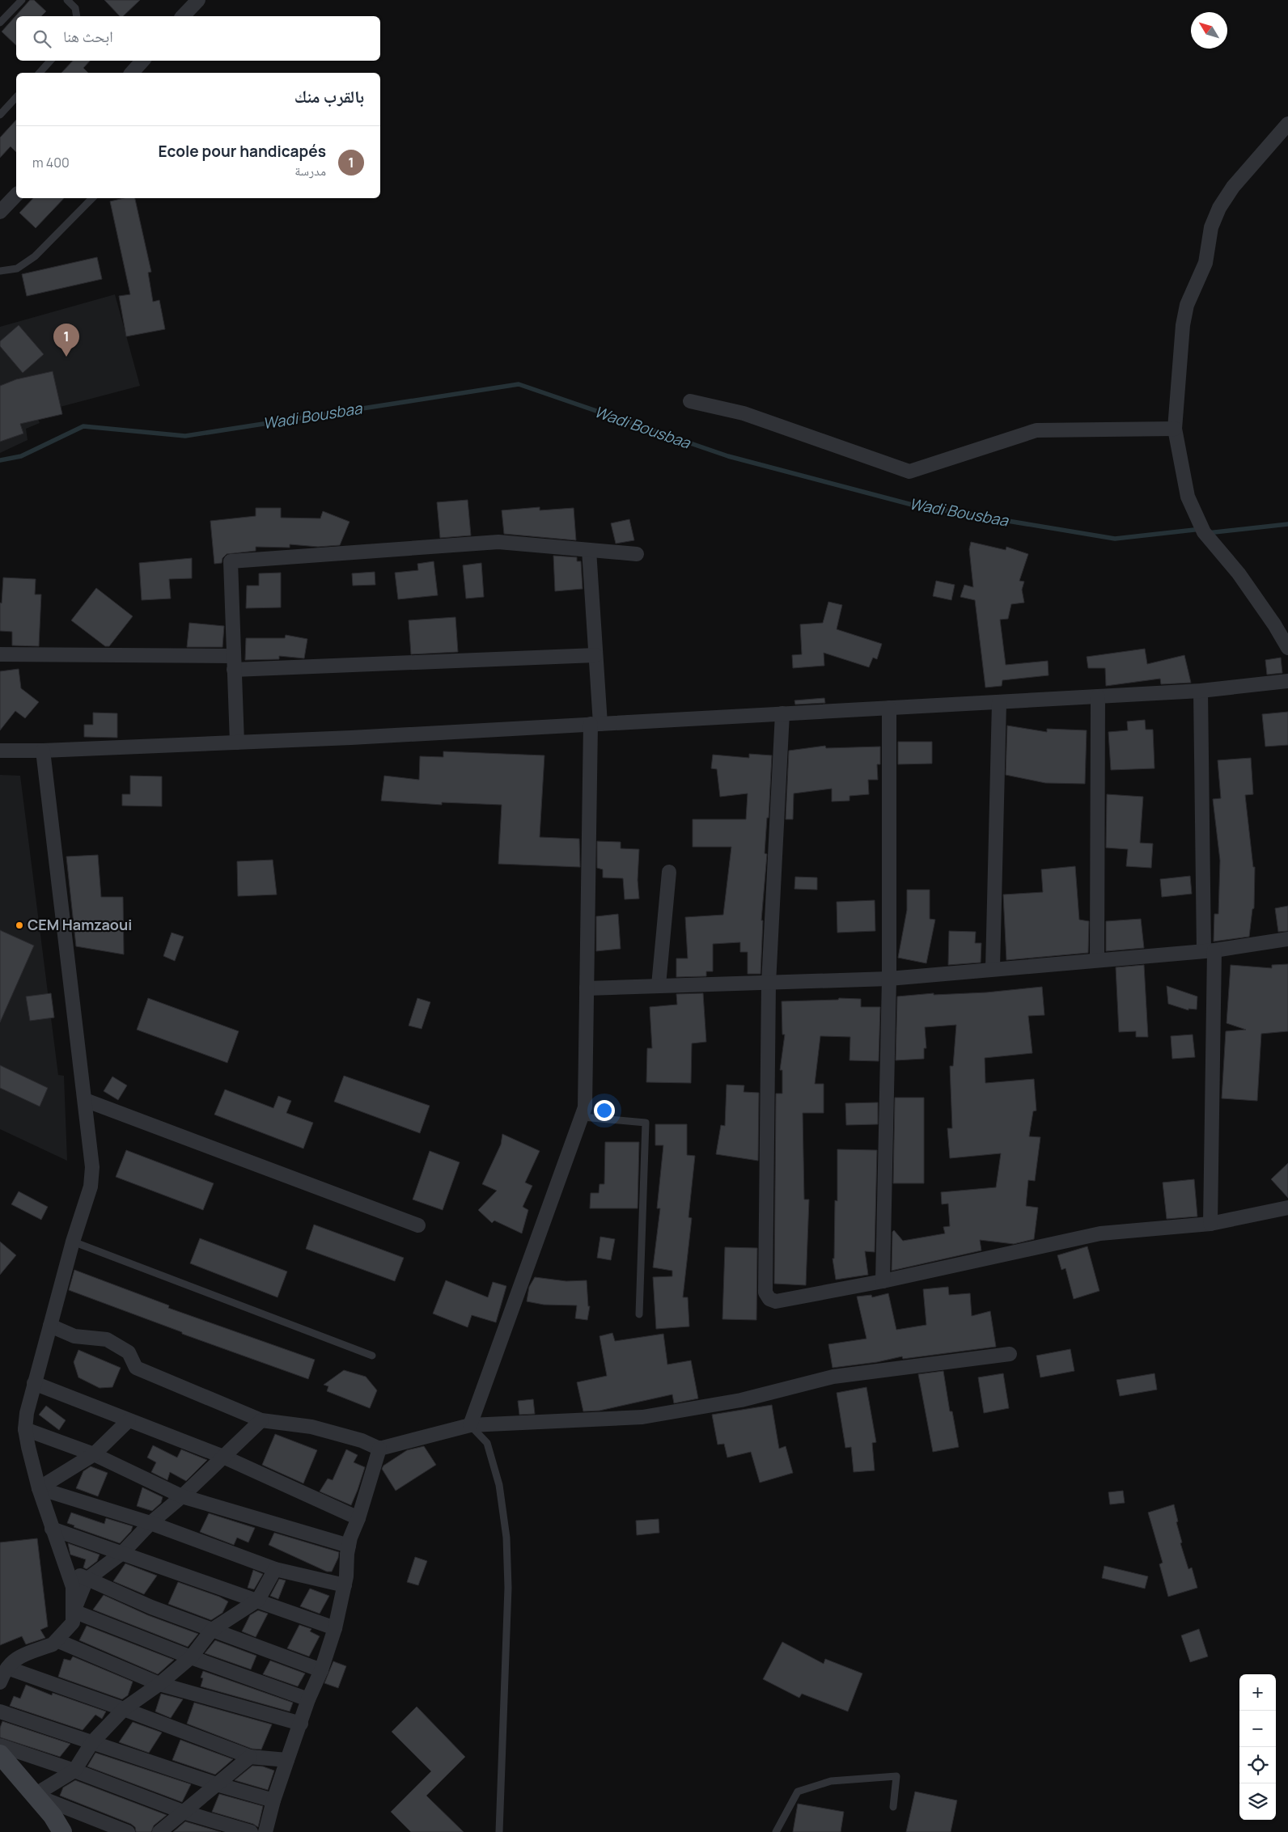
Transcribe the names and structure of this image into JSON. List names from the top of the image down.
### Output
{
  "water": ["Wadi Bousbaa"],
  "places": ["CEM Hamzaoui"],
  "north": "top left",
  "page": {
    "search": "ابحث هنا",
    "heading": "بالقرب منك",
    "list": [
      {
        "mark": "1",
        "name": "Ecole pour handicapés",
        "note": "مدرسة",
        "value": "400 m"
      }
    ],
    "pins": "1",
    "map_buttons": ["+", "−"]
  }
}
